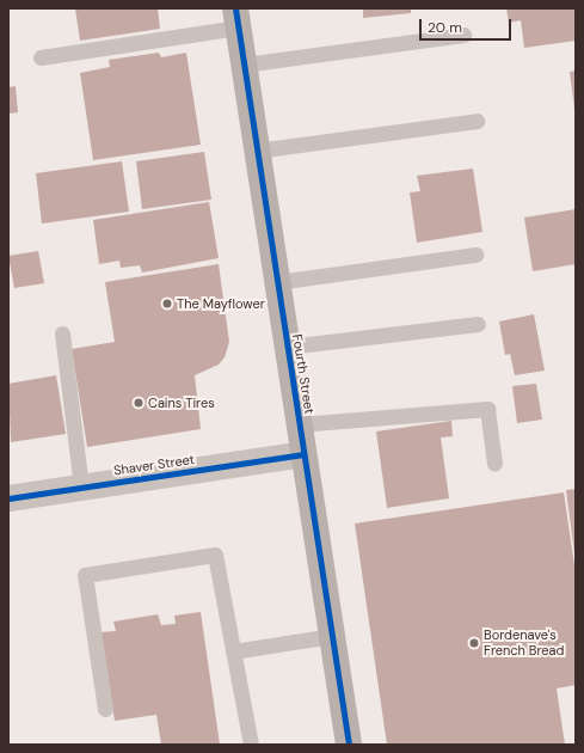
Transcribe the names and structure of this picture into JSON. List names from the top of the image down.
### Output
{
  "streets": {
    "main road": ["Fourth Street"],
    "street": ["Shaver Street"]
  },
  "crossings": [
    ["Fourth Street", "Shaver Street"]
  ],
  "places": ["The Mayflower", "Cains Tires", "Bordenave's French Bread"],
  "scale_bar": "20 m"
}
